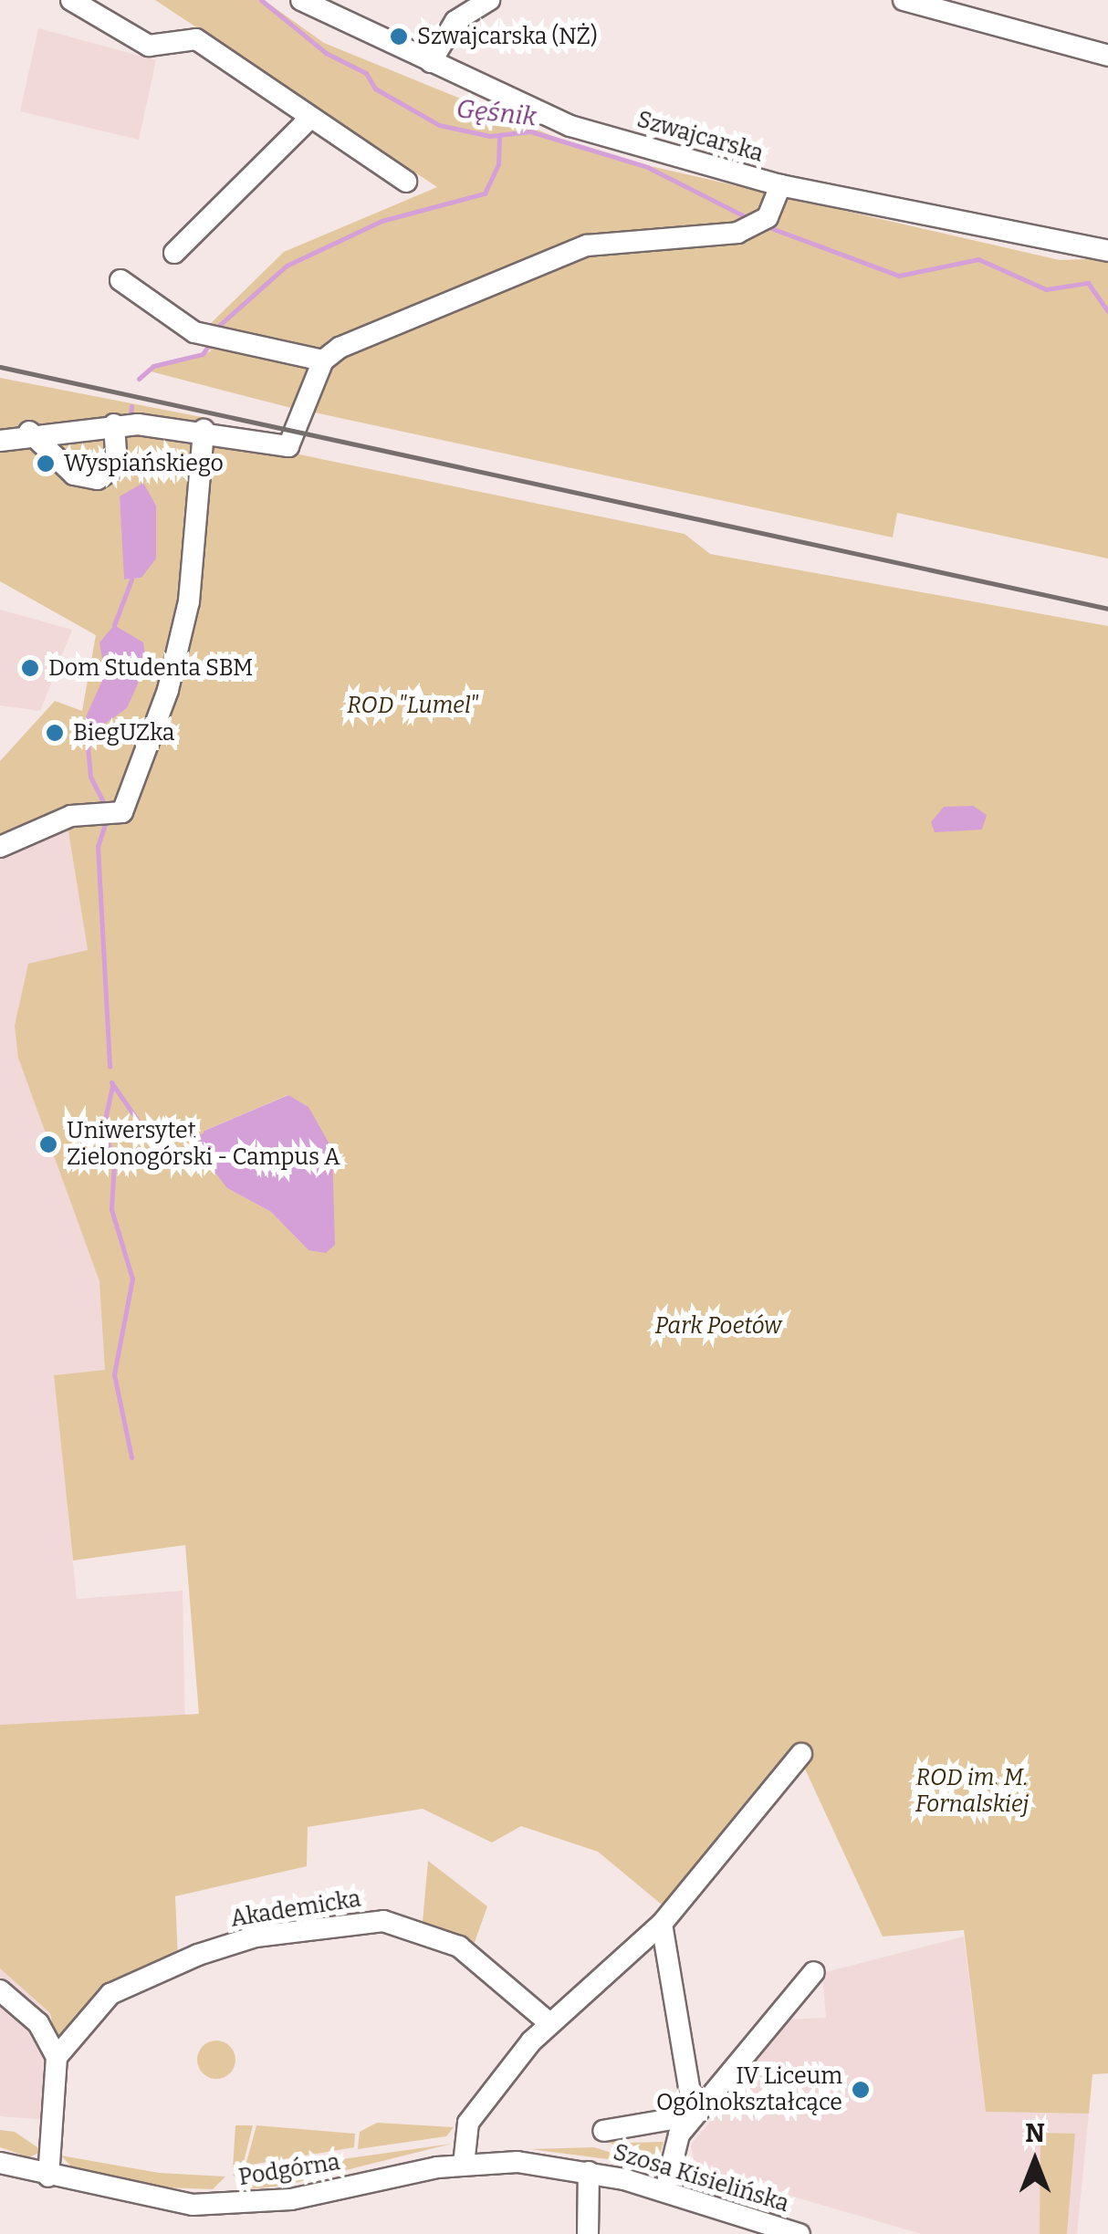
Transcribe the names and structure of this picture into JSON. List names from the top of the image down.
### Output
{
  "streets": {
    "street": [
      "Szwajcarska",
      "Akademicka",
      "Podgórna",
      "Szosa Kisielińska"
    ]
  },
  "crossings": [
    ["Podgórna", "Szosa Kisielińska"]
  ],
  "water": ["Gęśnik"],
  "parks": ["ROD \"Lumel\"", "Park Poetów", "ROD im. M. Fornalskiej"],
  "places": [
    "Szwajcarska (NŻ)",
    "Wyspiańskiego",
    "Dom Studenta SBM",
    "BiegUZka",
    "Uniwersytet Zielonogórski - Campus A",
    "IV Liceum Ogólnokształcące"
  ],
  "north": "top"
}
